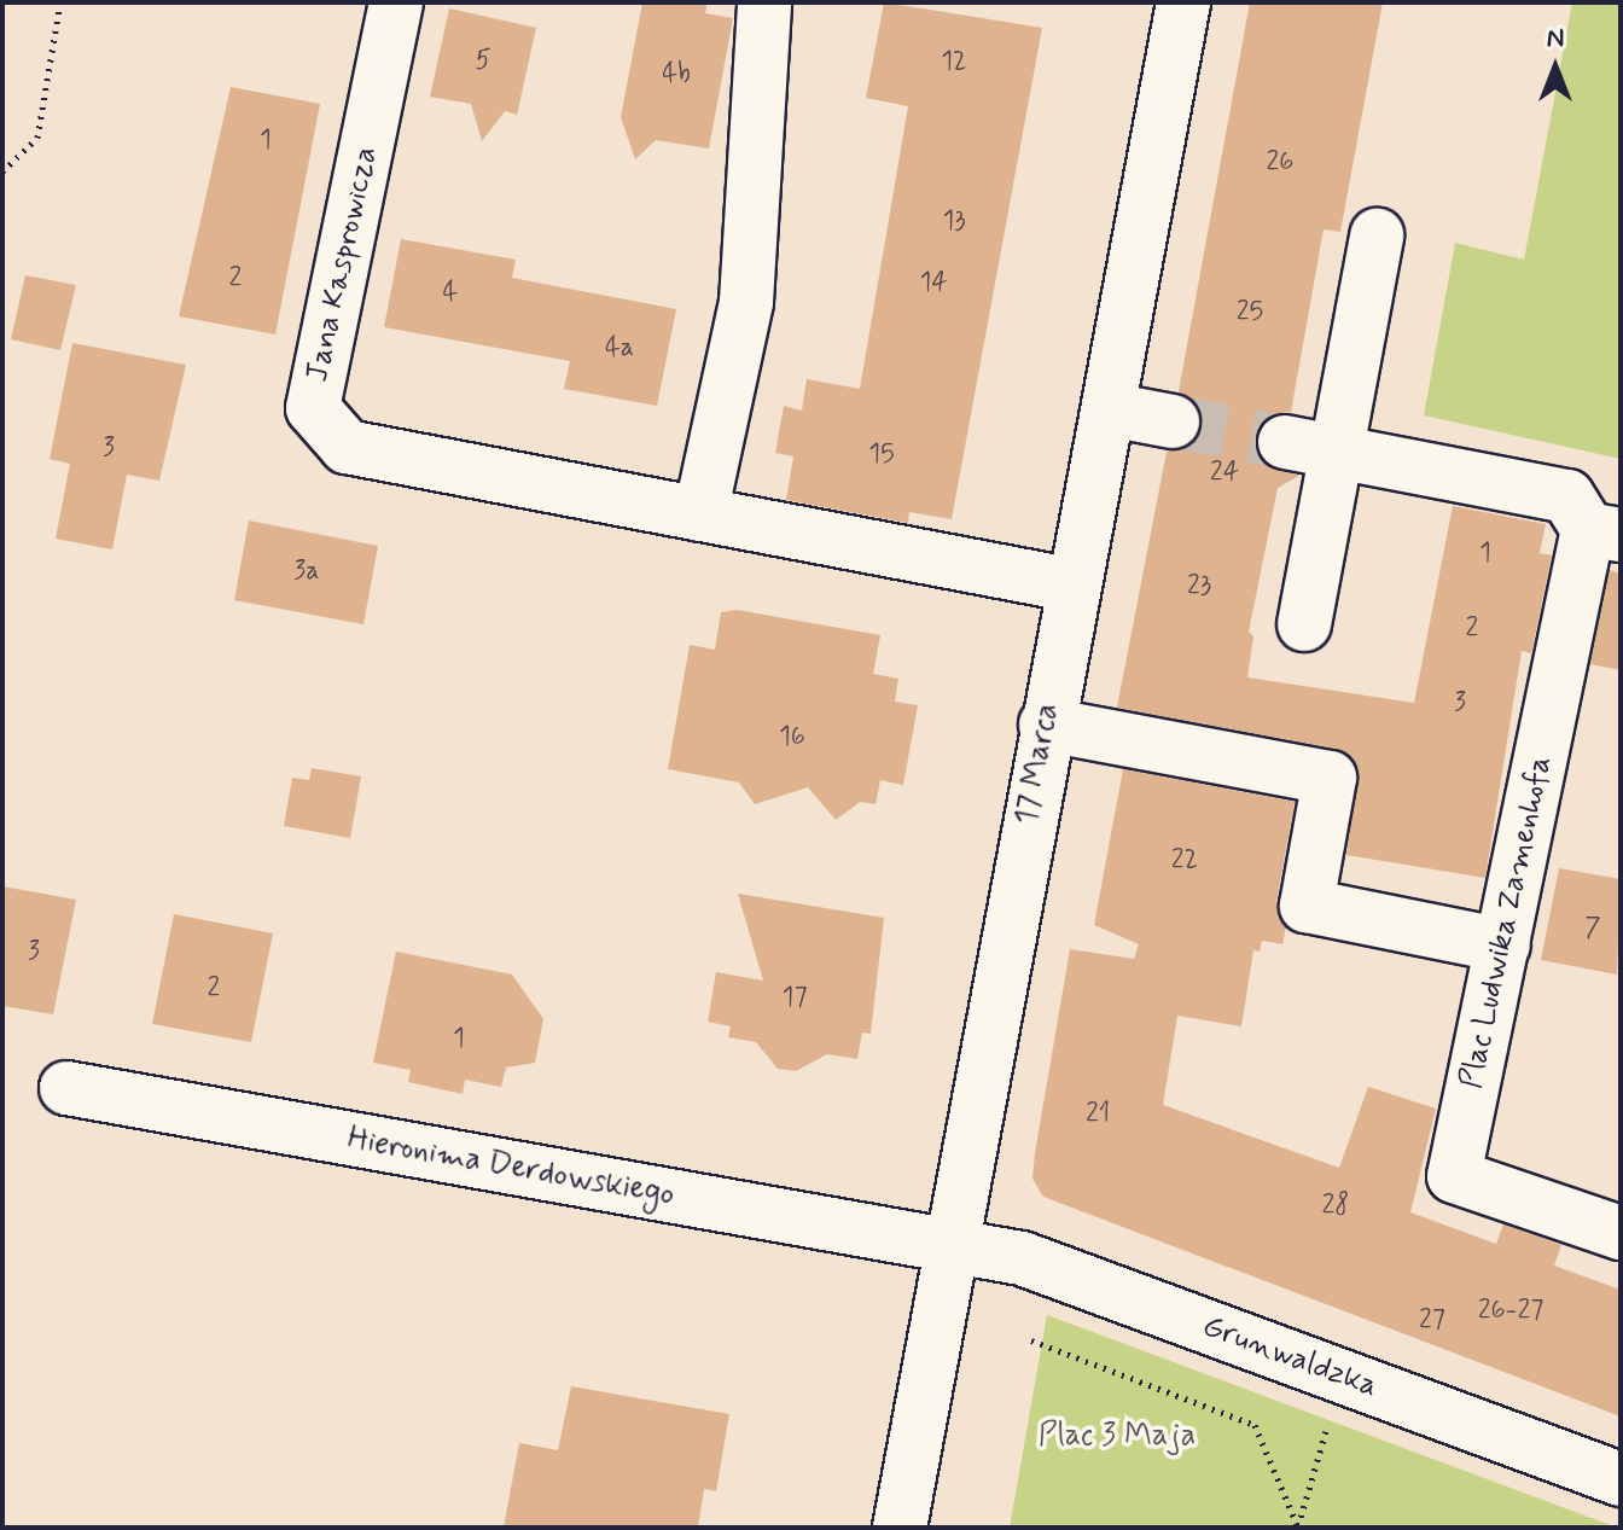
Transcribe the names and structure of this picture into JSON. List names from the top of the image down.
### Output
{
  "streets": {
    "street": [
      "Jana Kasprowicza",
      "17 Marca",
      "Plac Ludwika Zamenhofa",
      "Hieronima Derdowskiego",
      "Grunwaldzka"
    ]
  },
  "crossings": [
    ["Jana Kasprowicza", "17 Marca"],
    ["17 Marca", "Hieronima Derdowskiego"],
    ["17 Marca", "Grunwaldzka"],
    ["Hieronima Derdowskiego", "Grunwaldzka"]
  ],
  "parks": ["Plac 3 Maja"],
  "house_numbers": [
    "5",
    "12",
    "4b",
    "1",
    "26",
    "13",
    "2",
    "14",
    "4",
    "25",
    "4a",
    "3",
    "15",
    "24",
    "1",
    "3a",
    "23",
    "2",
    "3",
    "16",
    "22",
    "7",
    "3",
    "2",
    "17",
    "1",
    "21",
    "28",
    "26-27",
    "27"
  ],
  "north": "top"
}
